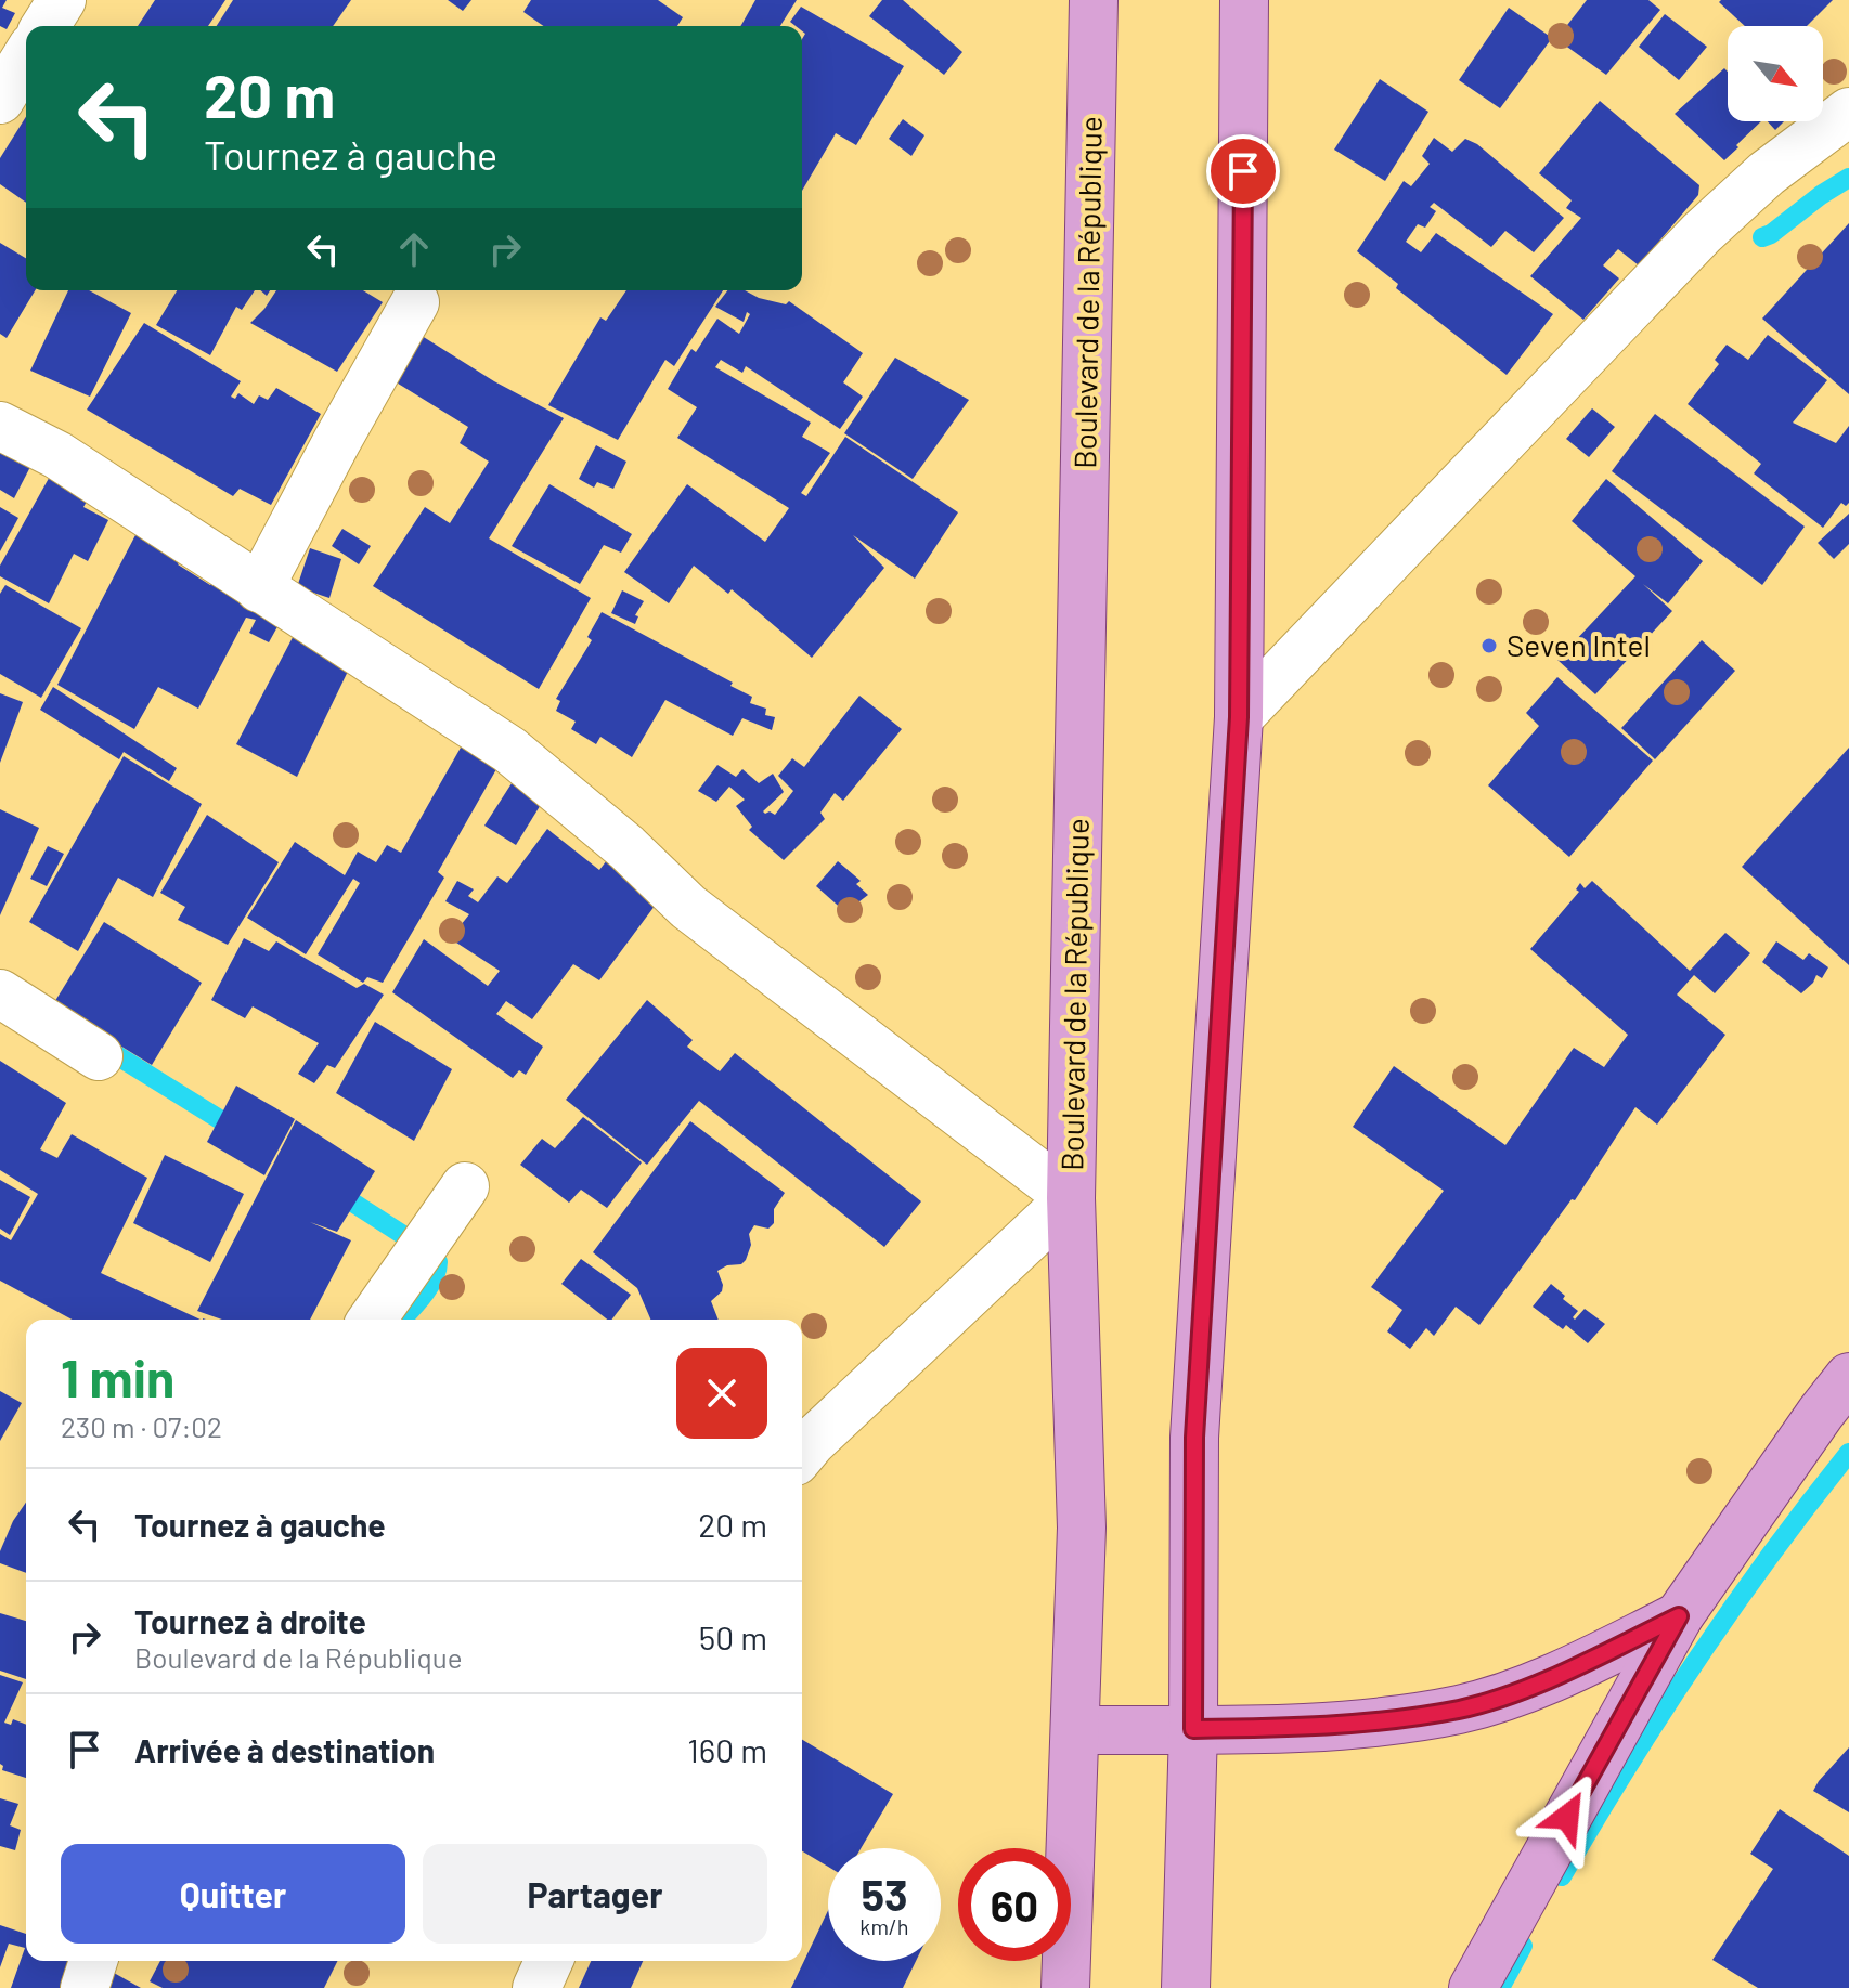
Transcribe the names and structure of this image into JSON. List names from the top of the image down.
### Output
{
  "streets": {
    "main road": ["Boulevard de la République"]
  },
  "places": ["Seven Intel"],
  "north": "bottom right",
  "page": {
    "turn": ["20 m", "Tournez à gauche"],
    "heading": ["1 min", "230 m · 07:02"],
    "list": [
      {
        "name": "Tournez à gauche",
        "value": "20 m"
      },
      {
        "name": "Tournez à droite",
        "note": "Boulevard de la République",
        "value": "50 m"
      },
      {
        "name": "Arrivée à destination",
        "value": "160 m"
      }
    ],
    "buttons": ["Quitter", "Partager"],
    "speed": "53 km/h",
    "limit": "60"
  }
}
